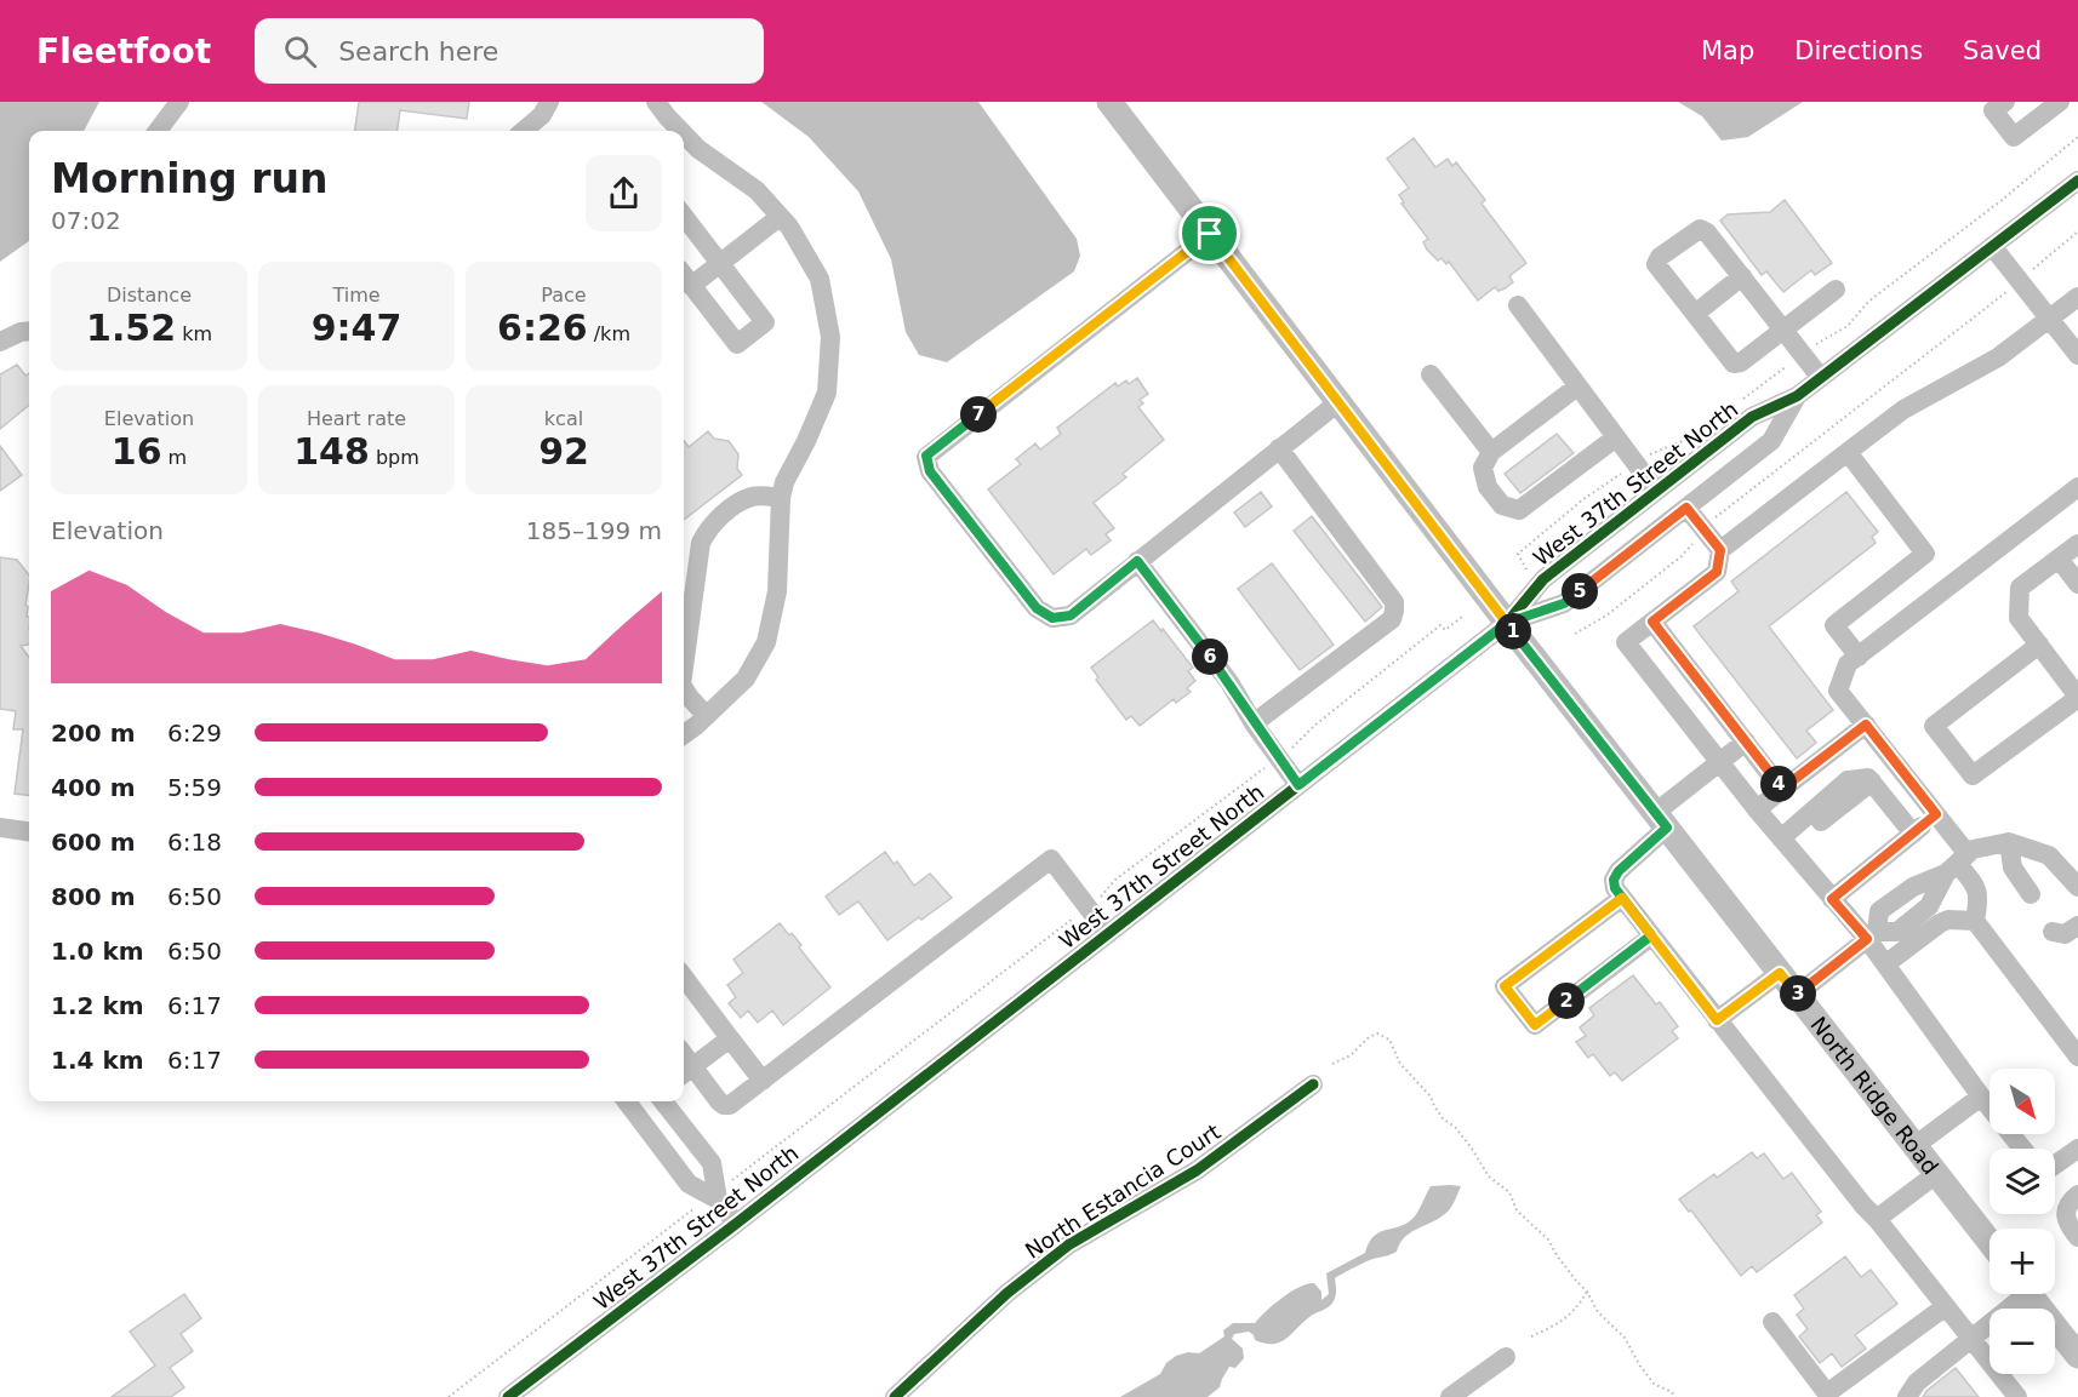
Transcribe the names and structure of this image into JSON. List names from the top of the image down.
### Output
{
  "streets": {
    "main road": ["North Ridge Road"],
    "street": ["West 37th Street North", "North Estancia Court"]
  },
  "crossings": [
    ["West 37th Street North", "North Ridge Road"]
  ],
  "north": "bottom right",
  "page": {
    "header": "Fleetfoot",
    "search": "Search here",
    "nav": ["Map", "Directions", "Saved"],
    "heading": ["Morning run", "07:02"],
    "stats": [
      ["Distance", "1.52 km"],
      ["Time", "9:47"],
      ["Pace", "6:26 /km"],
      ["Elevation", "16 m"],
      ["Heart rate", "148 bpm"],
      ["kcal", "92"]
    ],
    "pins": [
      "7",
      "5",
      "1",
      "6",
      "4",
      "3",
      "2"
    ],
    "chart": ["Elevation", "185–199 m"],
    "list": [
      {
        "name": "200 m",
        "note": "6:29"
      },
      {
        "name": "400 m",
        "note": "5:59"
      },
      {
        "name": "600 m",
        "note": "6:18"
      },
      {
        "name": "800 m",
        "note": "6:50"
      },
      {
        "name": "1.0 km",
        "note": "6:50"
      },
      {
        "name": "1.2 km",
        "note": "6:17"
      },
      {
        "name": "1.4 km",
        "note": "6:17"
      }
    ],
    "map_buttons": ["+", "−"]
  }
}
